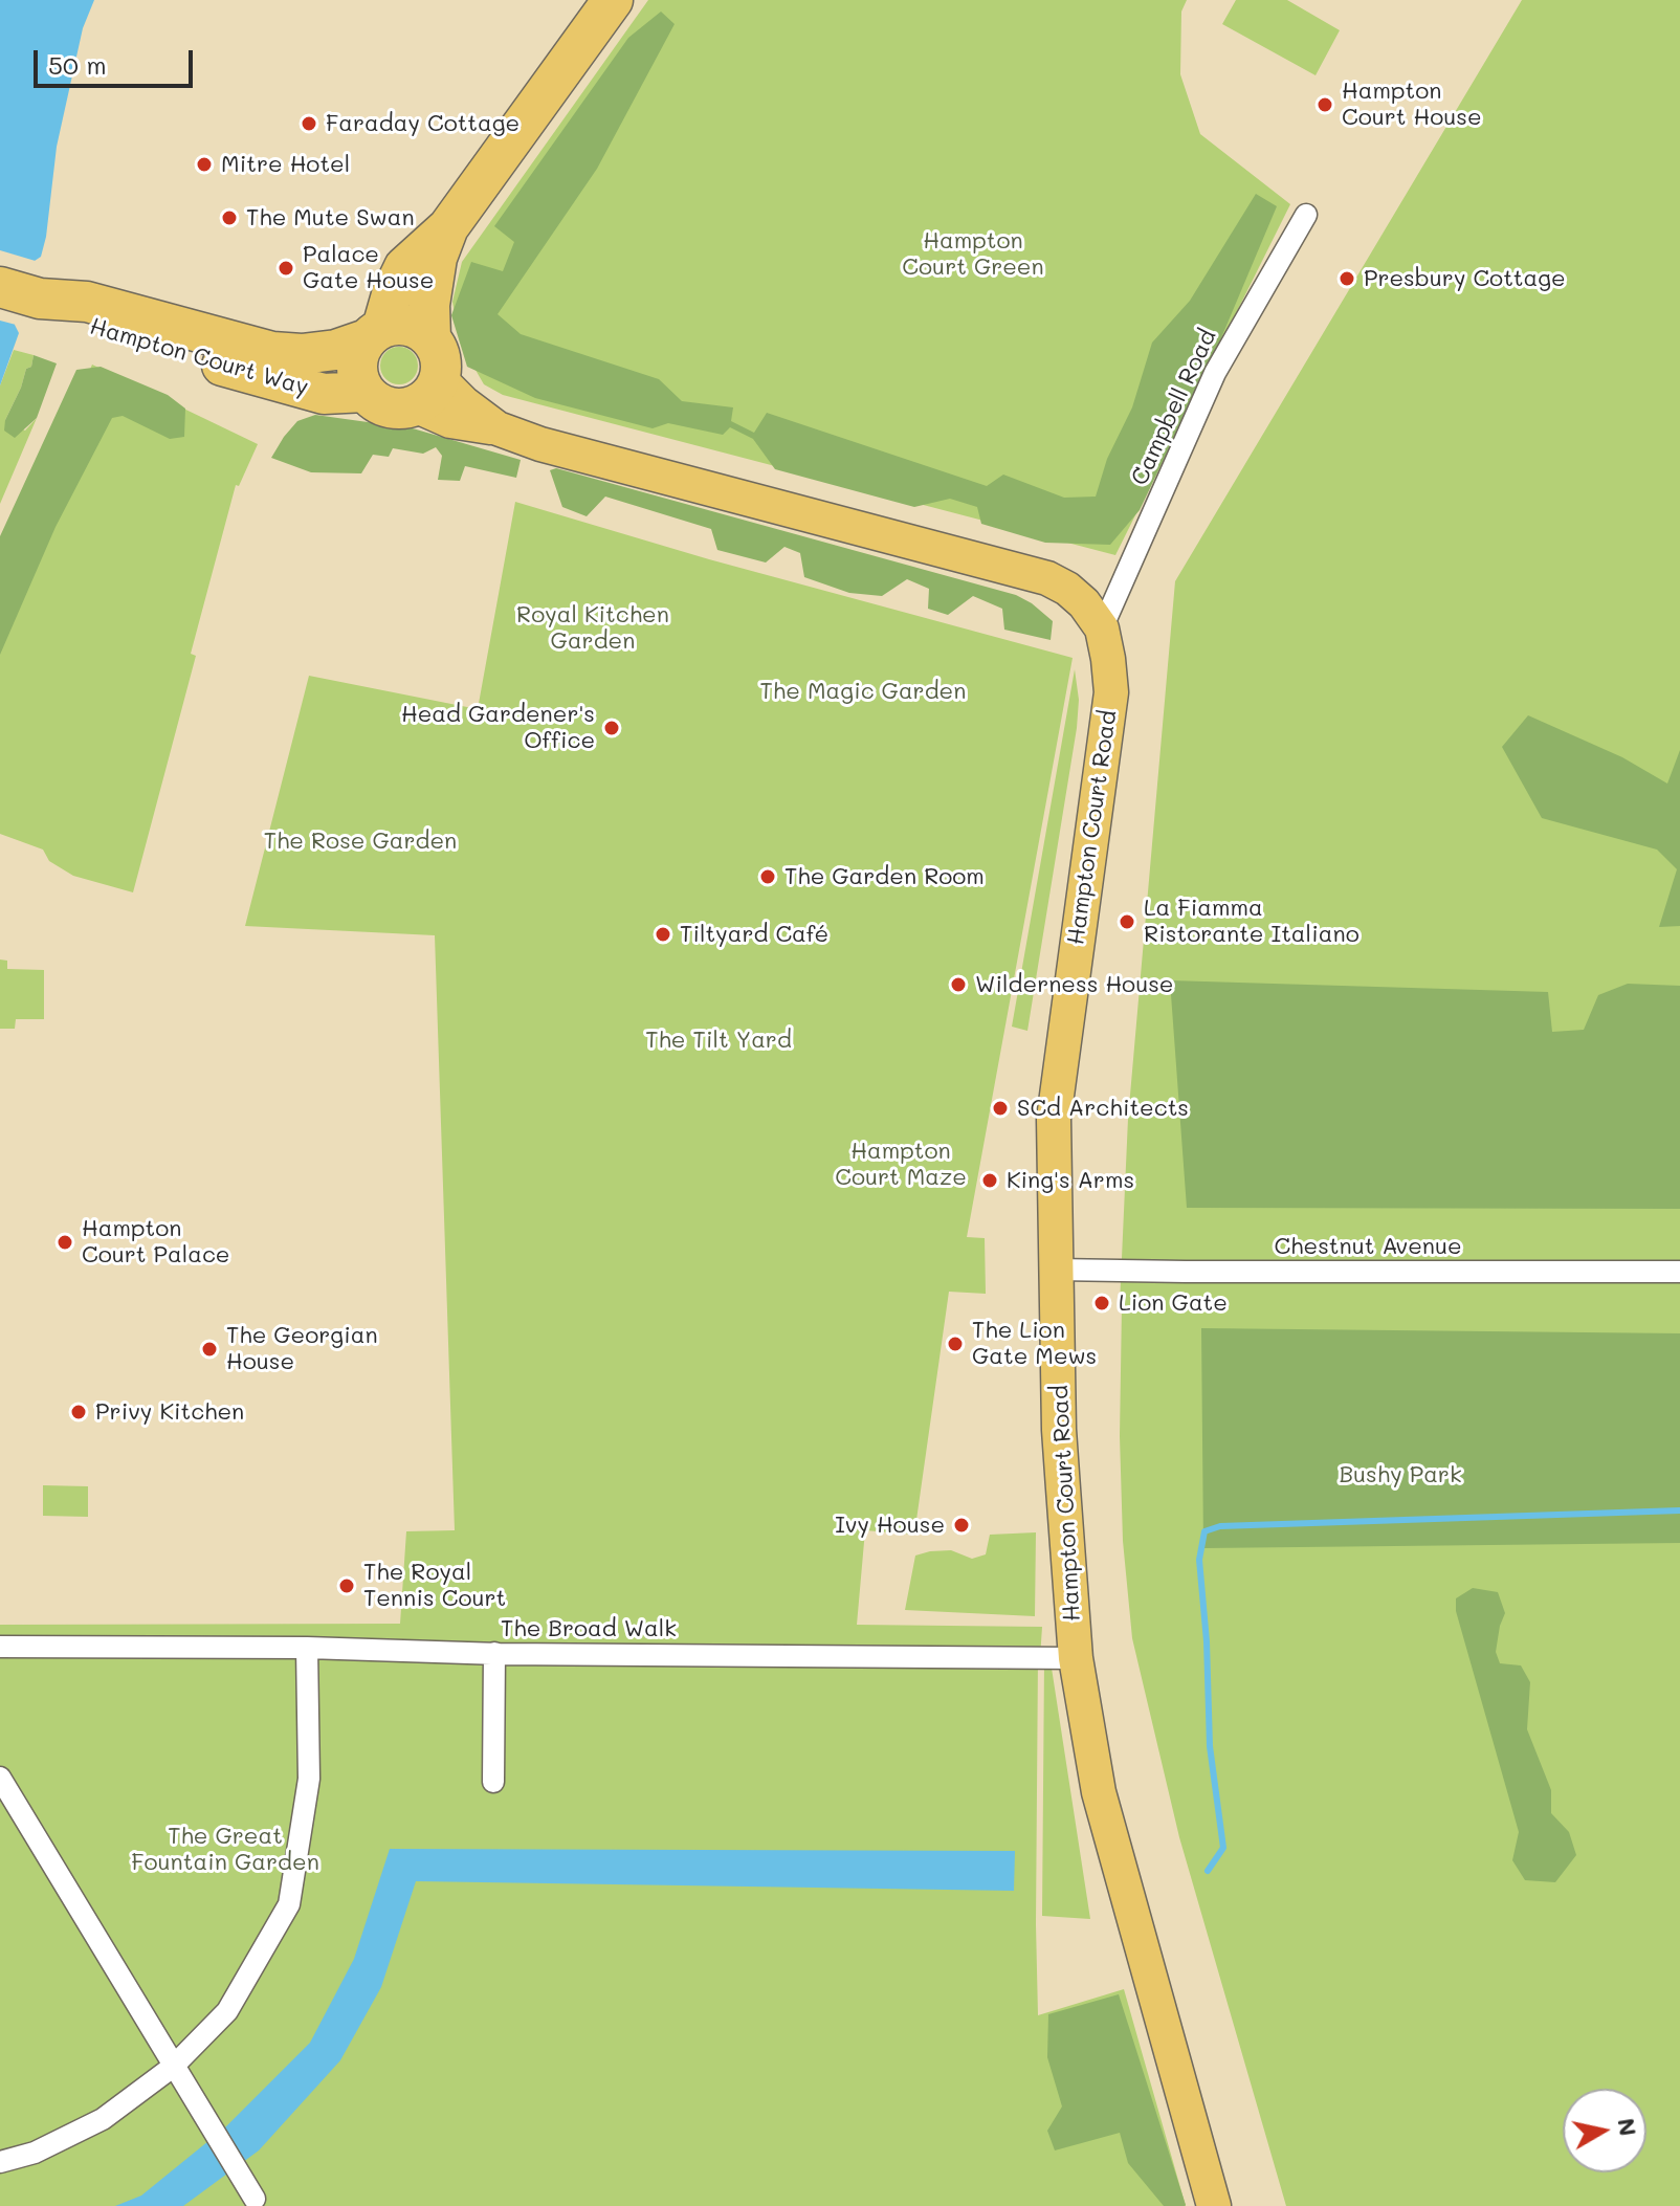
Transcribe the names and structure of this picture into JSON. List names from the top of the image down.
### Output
{
  "streets": {
    "highway": ["Hampton Court Way"],
    "main road": ["Hampton Court Road"],
    "street": ["Campbell Road", "Chestnut Avenue", "The Broad Walk"]
  },
  "crossings": [
    ["Hampton Court Way", "Hampton Court Road"],
    ["Campbell Road", "Hampton Court Road"],
    ["Hampton Court Road", "Chestnut Avenue"],
    ["Hampton Court Road", "The Broad Walk"]
  ],
  "parks": [
    "Hampton Court Green",
    "Royal Kitchen Garden",
    "The Magic Garden",
    "The Rose Garden",
    "The Tilt Yard",
    "Hampton Court Maze",
    "Bushy Park",
    "The Great Fountain Garden"
  ],
  "places": [
    "Hampton Court House",
    "Faraday Cottage",
    "Mitre Hotel",
    "The Mute Swan",
    "Palace Gate House",
    "Presbury Cottage",
    "Head Gardener's Office",
    "The Garden Room",
    "La Fiamma Ristorante Italiano",
    "Tiltyard Café",
    "Wilderness House",
    "SCd Architects",
    "King's Arms",
    "Hampton Court Palace",
    "Lion Gate",
    "The Lion Gate Mews",
    "The Georgian House",
    "Privy Kitchen",
    "Ivy House",
    "The Royal Tennis Court"
  ],
  "scale_bar": "50 m",
  "north": "right"
}
